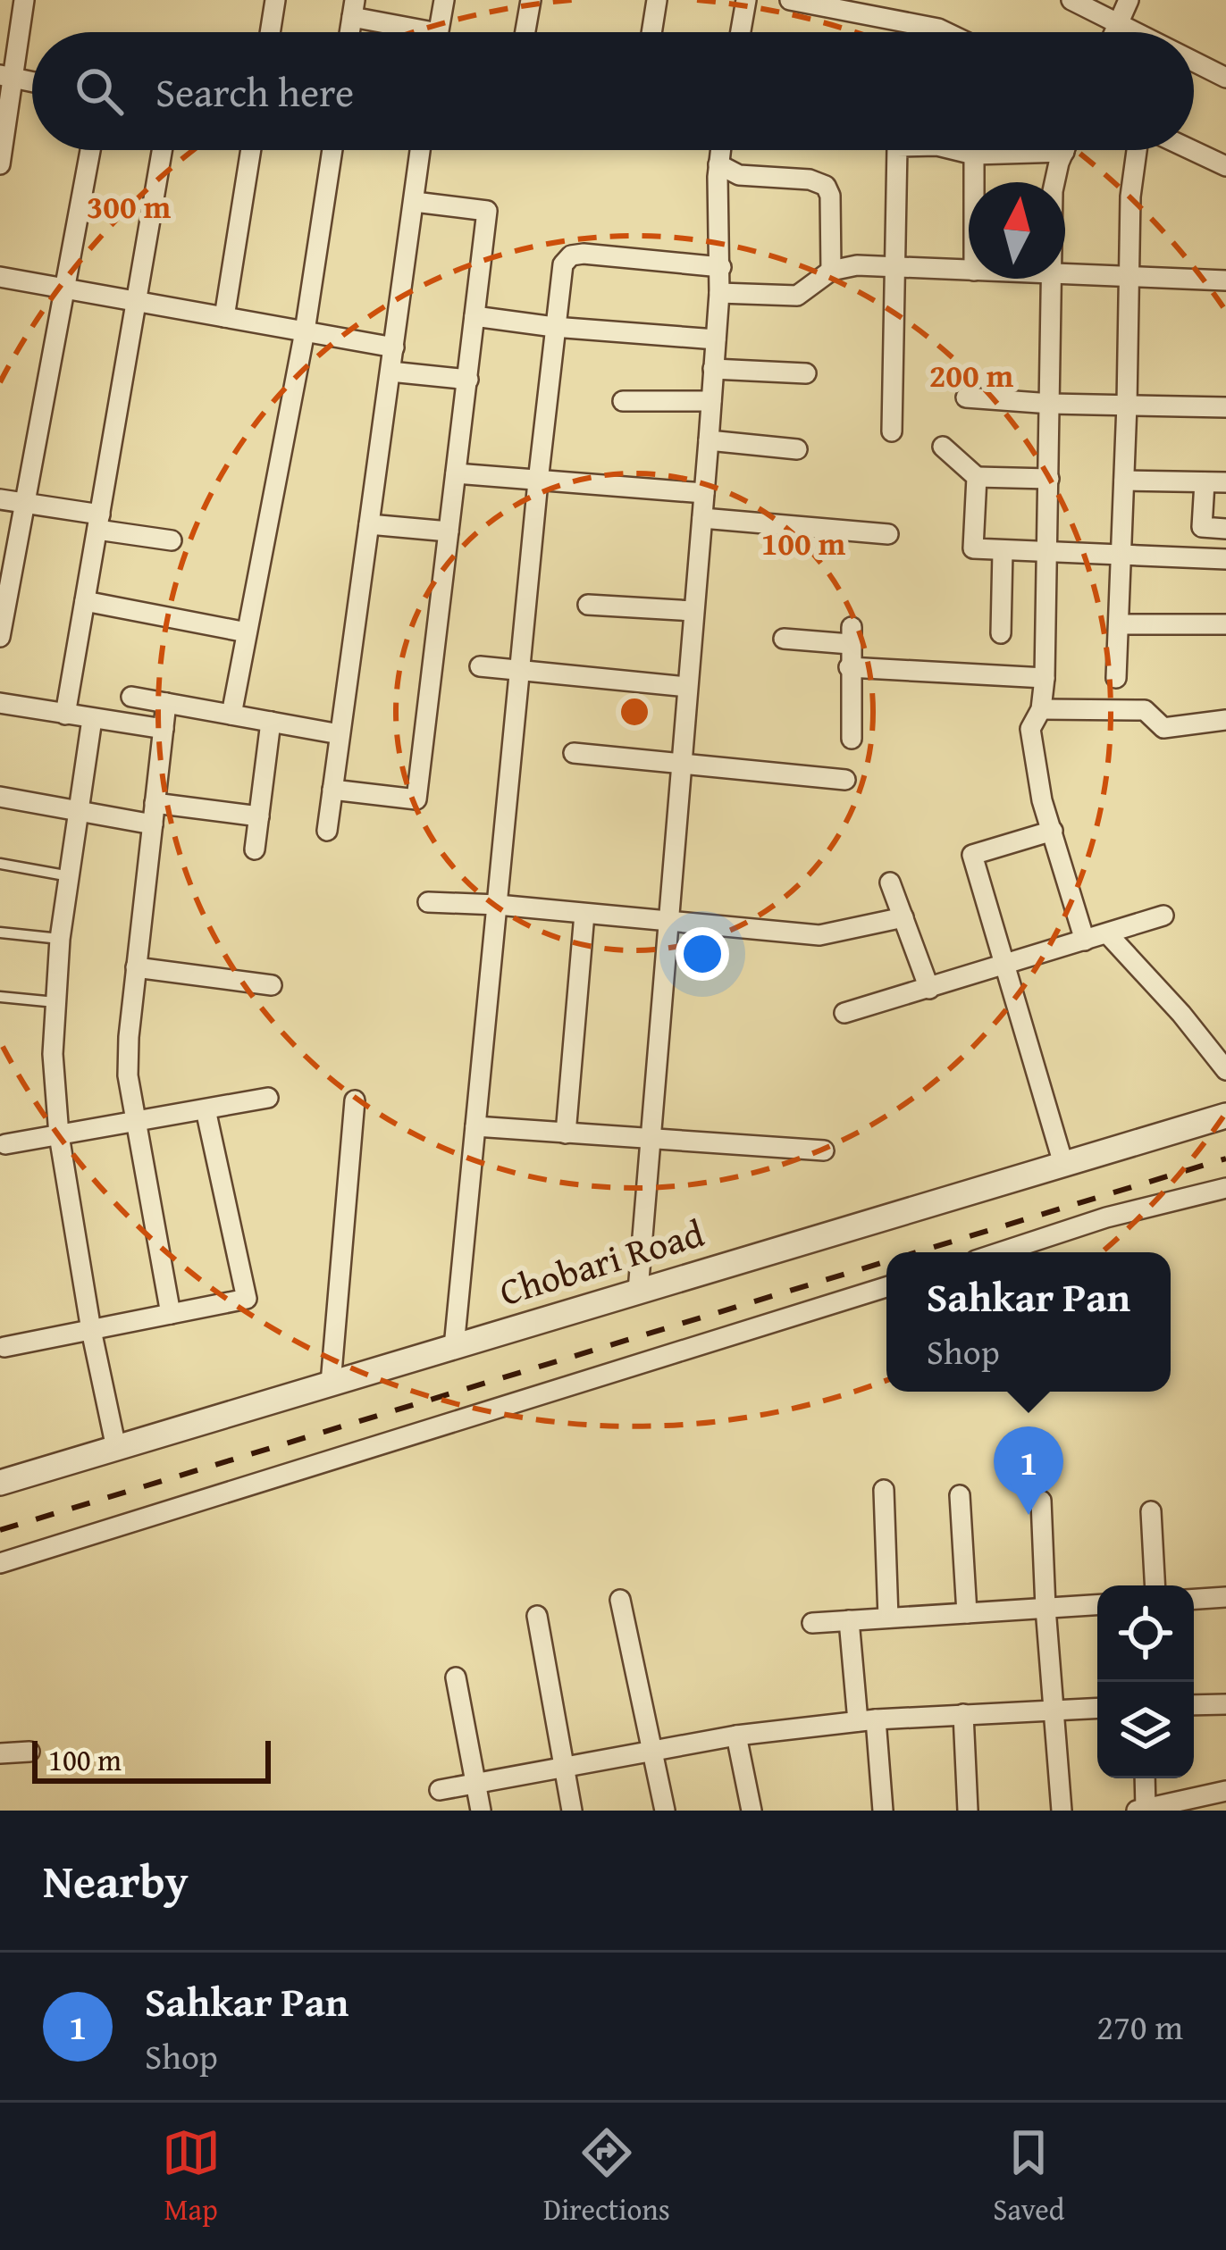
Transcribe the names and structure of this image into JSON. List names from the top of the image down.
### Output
{
  "streets": {
    "street": ["Chobari Road"]
  },
  "scale_bar": "100 m",
  "north": "top",
  "page": {
    "search": "Search here",
    "popup": ["Sahkar Pan", "Shop"],
    "pins": "1",
    "scale": "100 m",
    "heading": "Nearby",
    "list": [
      {
        "mark": "1",
        "name": "Sahkar Pan",
        "note": "Shop",
        "value": "270 m"
      }
    ],
    "nav": ["Map", "Directions", "Saved"]
  },
  "rings": ["300 m", "200 m", "100 m"]
}
